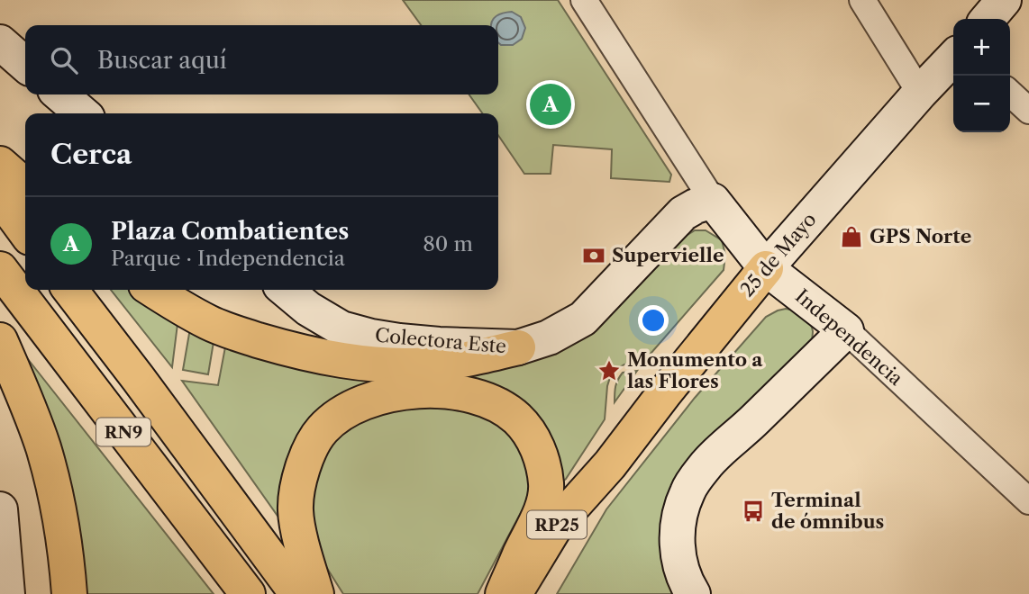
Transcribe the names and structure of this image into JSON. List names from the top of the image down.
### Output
{
  "streets": {
    "main road": [
      "25 de Mayo",
      "Independencia",
      "Colectora Este",
      "RN9",
      "RP25"
    ]
  },
  "crossings": [
    ["25 de Mayo", "Independencia"],
    ["Independencia", "Colectora Este"]
  ],
  "places": {
    "shop": ["GPS Norte"],
    "bank": ["Supervielle"],
    "place": ["Monumento a las Flores"],
    "bus stop": ["Terminal de ómnibus"]
  },
  "page": {
    "map_buttons": ["+", "−"],
    "search": "Buscar aquí",
    "pins": "A",
    "heading": "Cerca",
    "list": [
      {
        "mark": "A",
        "name": "Plaza Combatientes",
        "note": "Parque · Independencia",
        "value": "80 m"
      }
    ]
  }
}
